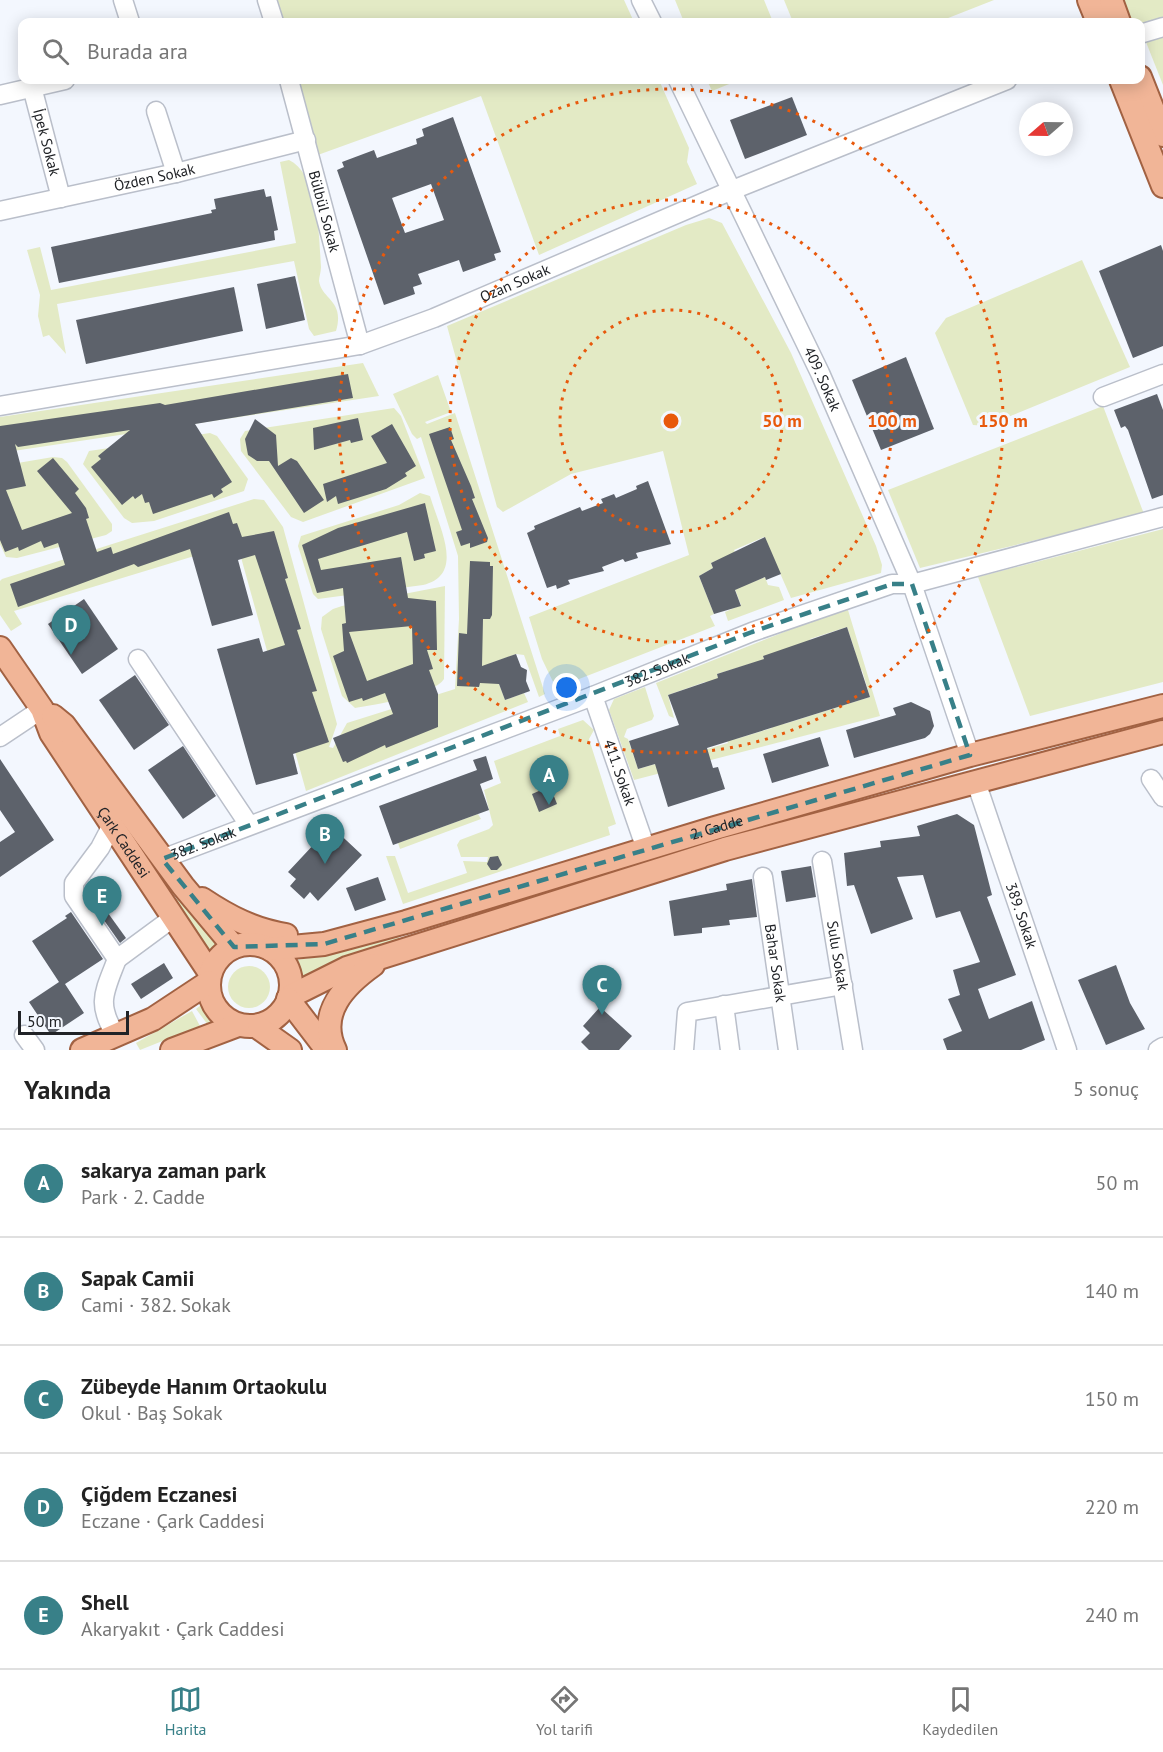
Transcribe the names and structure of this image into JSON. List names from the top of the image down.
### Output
{
  "streets": {
    "main road": ["2. Cadde", "Çark Caddesi"],
    "street": [
      "İpek Sokak",
      "Özden Sokak",
      "Bülbül Sokak",
      "Ozan Sokak",
      "409. Sokak",
      "382. Sokak",
      "411. Sokak",
      "389. Sokak",
      "Sulu Sokak",
      "Bahar Sokak"
    ]
  },
  "crossings": [
    ["İpek Sokak", "Özden Sokak"],
    ["Özden Sokak", "Bülbül Sokak"],
    ["Bülbül Sokak", "Ozan Sokak"],
    ["Ozan Sokak", "409. Sokak"],
    ["409. Sokak", "382. Sokak"],
    ["409. Sokak", "2. Cadde"],
    ["382. Sokak", "411. Sokak"],
    ["382. Sokak", "Çark Caddesi"],
    ["411. Sokak", "2. Cadde"],
    ["2. Cadde", "Çark Caddesi"],
    ["2. Cadde", "389. Sokak"]
  ],
  "scale_bar": "50 m",
  "north": "left",
  "page": {
    "search": "Burada ara",
    "pins": [
      "D",
      "A",
      "B",
      "E",
      "C"
    ],
    "scale": "50 m",
    "heading": ["Yakında", "5 sonuç"],
    "list": [
      {
        "mark": "A",
        "name": "sakarya zaman park",
        "note": "Park · 2. Cadde",
        "value": "50 m"
      },
      {
        "mark": "B",
        "name": "Sapak Camii",
        "note": "Cami · 382. Sokak",
        "value": "140 m"
      },
      {
        "mark": "C",
        "name": "Zübeyde Hanım Ortaokulu",
        "note": "Okul · Baş Sokak",
        "value": "150 m"
      },
      {
        "mark": "D",
        "name": "Çiğdem Eczanesi",
        "note": "Eczane · Çark Caddesi",
        "value": "220 m"
      },
      {
        "mark": "E",
        "name": "Shell",
        "note": "Akaryakıt · Çark Caddesi",
        "value": "240 m"
      }
    ],
    "nav": ["Harita", "Yol tarifi", "Kaydedilen"]
  },
  "rings": ["50 m", "100 m", "150 m"]
}
